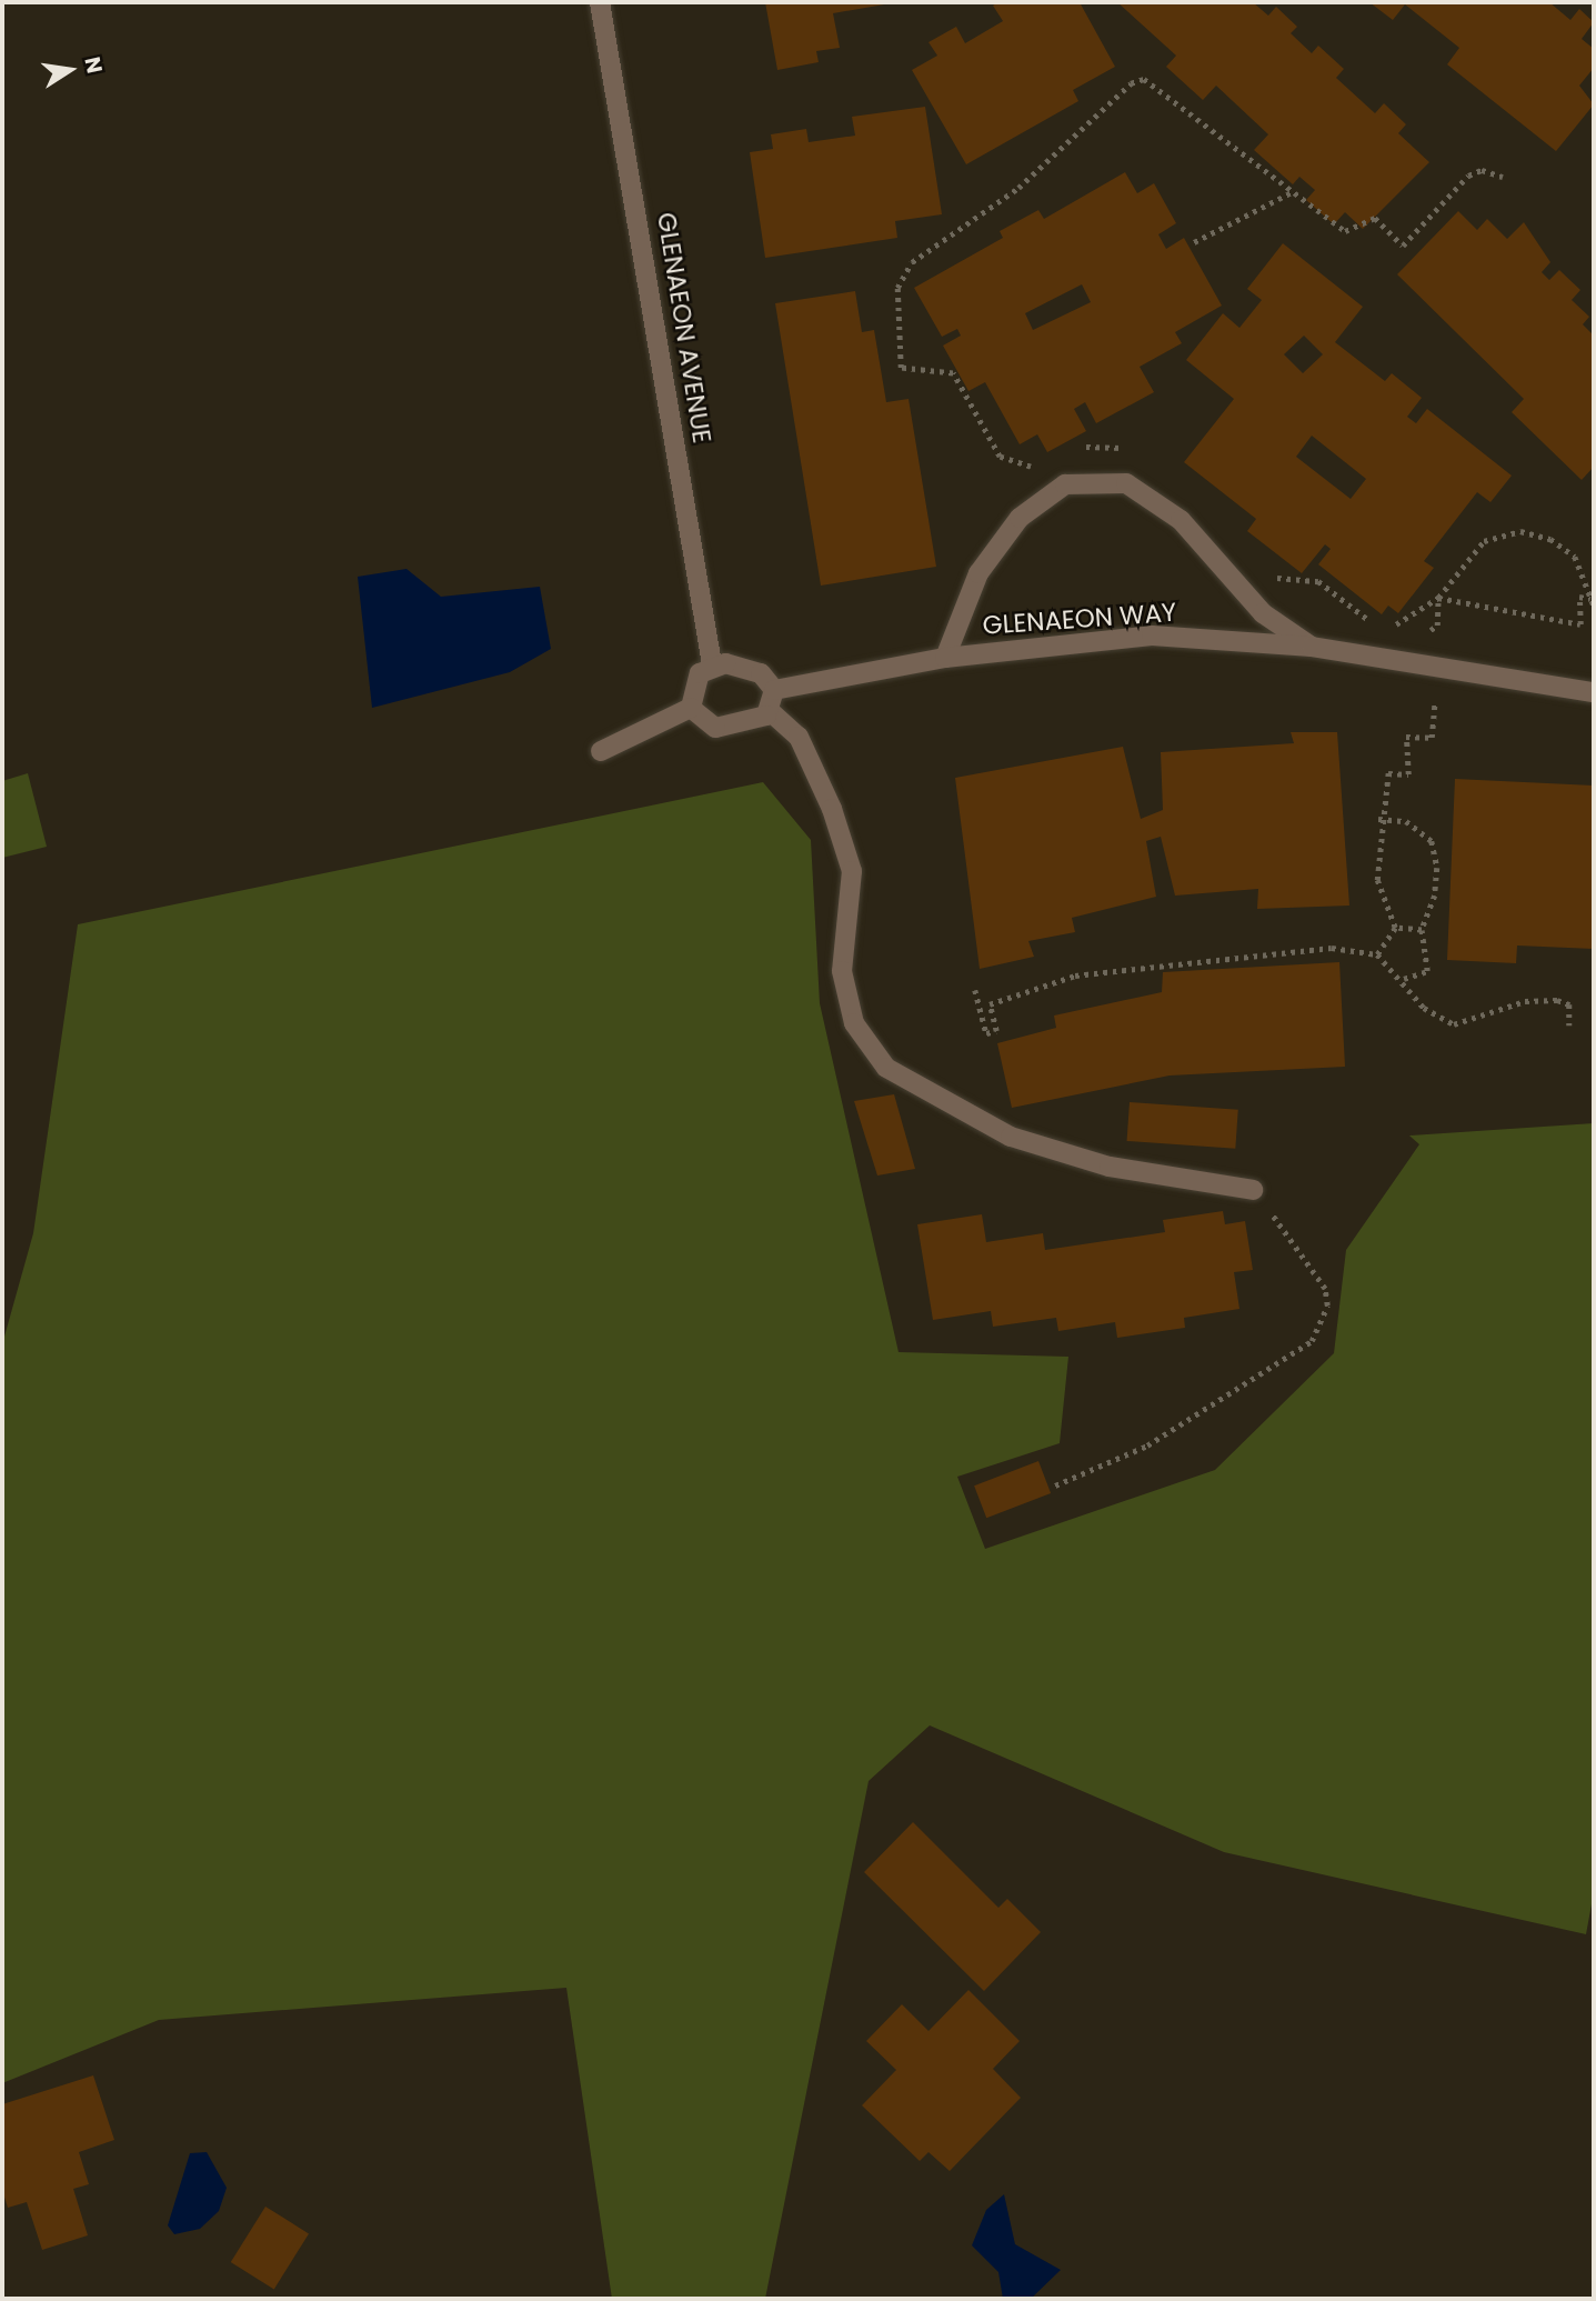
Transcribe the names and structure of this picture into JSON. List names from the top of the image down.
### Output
{
  "streets": {
    "street": ["GLENAEON AVENUE", "GLENAEON WAY"]
  },
  "crossings": [
    ["GLENAEON AVENUE", "GLENAEON WAY"]
  ],
  "north": "right"
}
